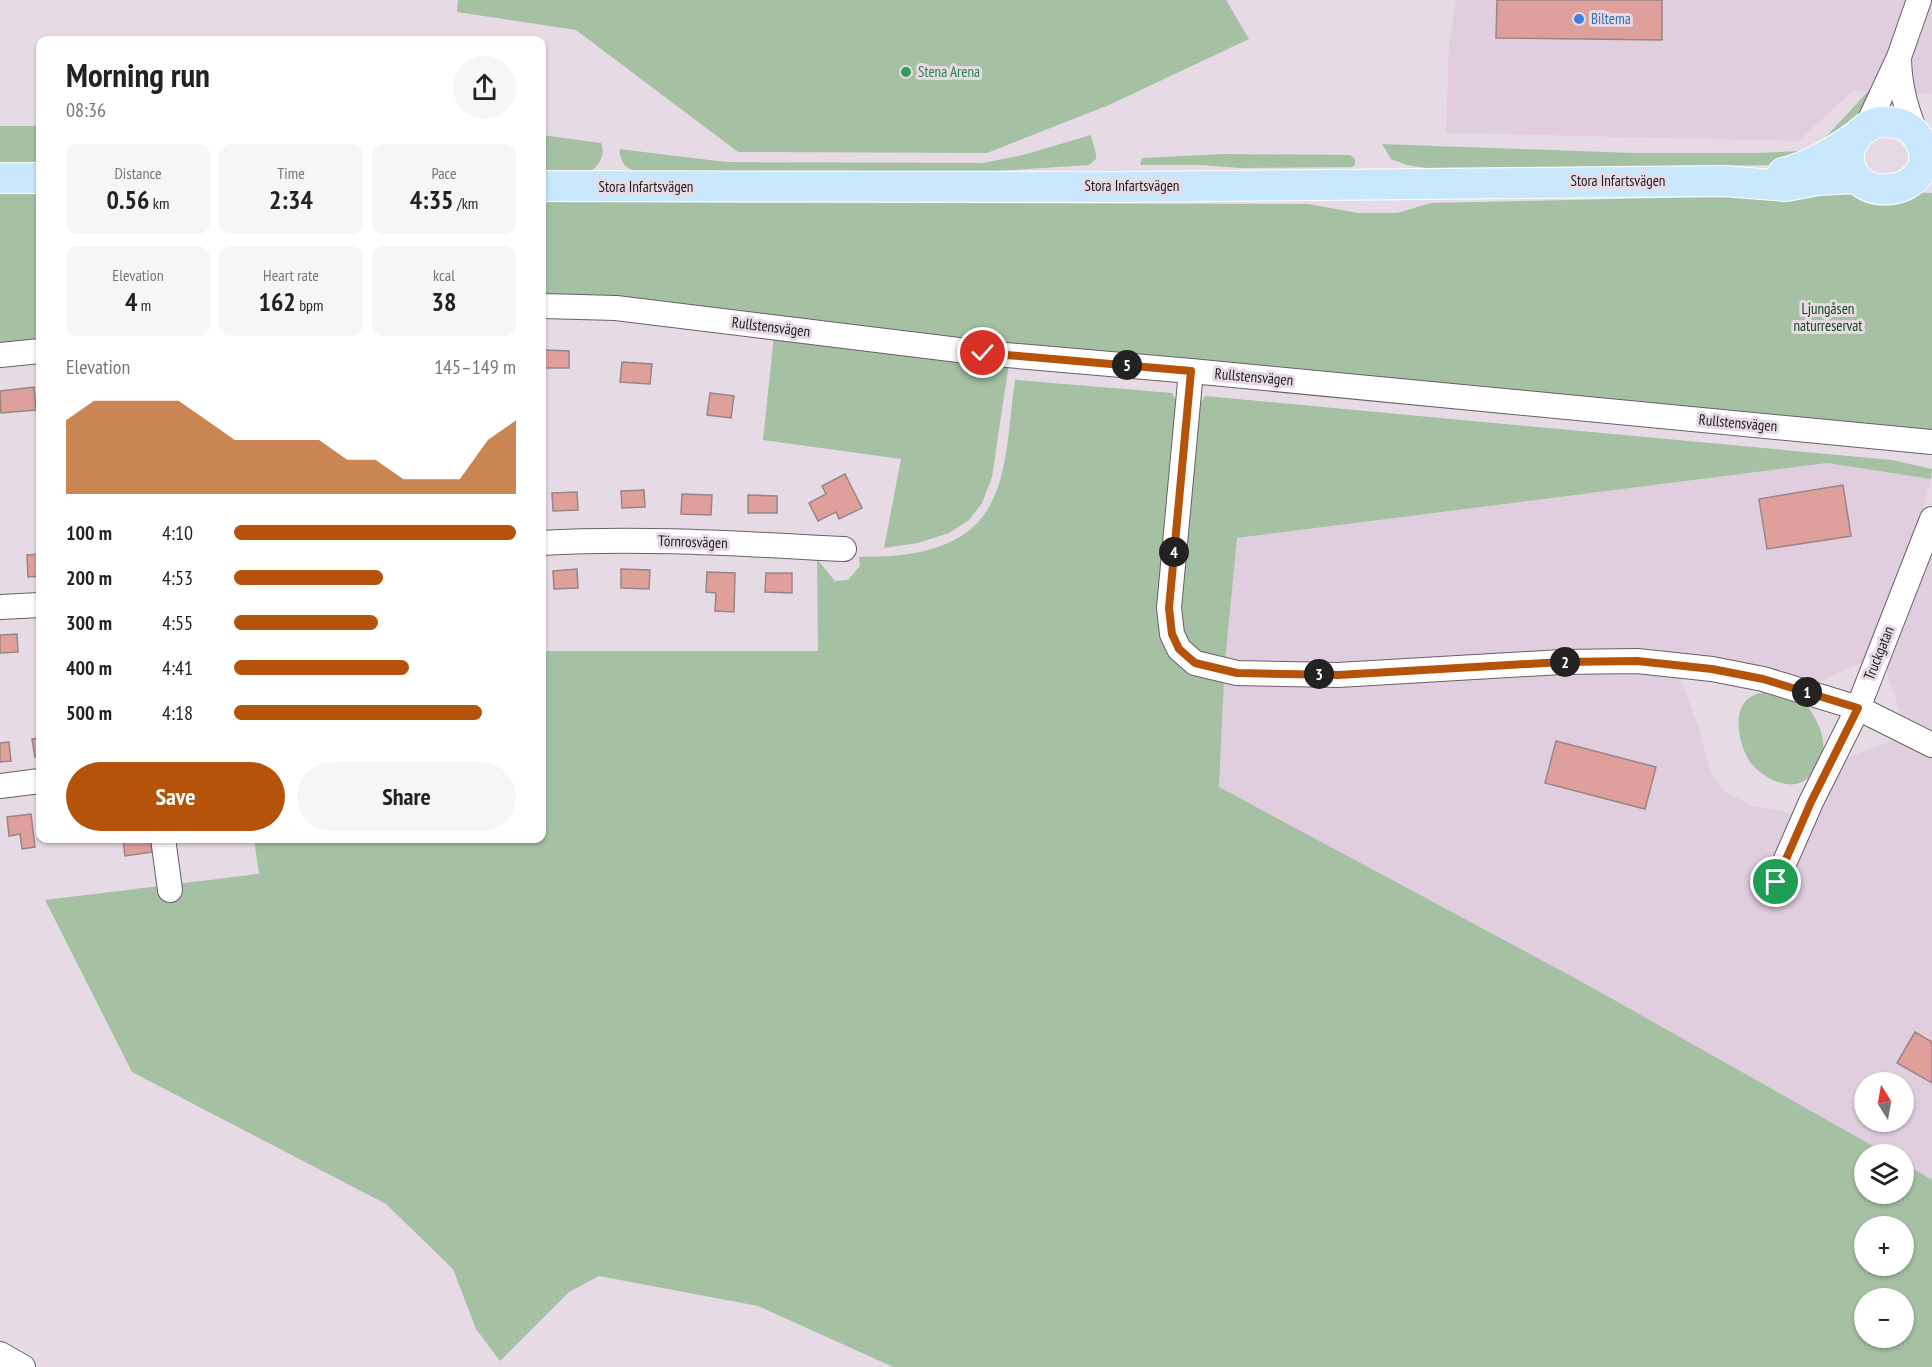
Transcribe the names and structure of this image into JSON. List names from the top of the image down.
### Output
{
  "streets": {
    "main road": ["Stora Infartsvägen"],
    "street": ["Rullstensvägen", "Törnrosvägen", "Truckgatan"]
  },
  "parks": ["Ljungåsen naturreservat"],
  "places": ["Biltema", "Stena Arena"],
  "north": "top",
  "page": {
    "heading": ["Morning run", "08:36"],
    "stats": [
      ["Distance", "0.56 km"],
      ["Time", "2:34"],
      ["Pace", "4:35 /km"],
      ["Elevation", "4 m"],
      ["Heart rate", "162 bpm"],
      ["kcal", "38"]
    ],
    "chart": ["Elevation", "145–149 m"],
    "pins": [
      "5",
      "4",
      "2",
      "3",
      "1"
    ],
    "list": [
      {
        "name": "100 m",
        "note": "4:10"
      },
      {
        "name": "200 m",
        "note": "4:53"
      },
      {
        "name": "300 m",
        "note": "4:55"
      },
      {
        "name": "400 m",
        "note": "4:41"
      },
      {
        "name": "500 m",
        "note": "4:18"
      }
    ],
    "buttons": ["Save", "Share"],
    "map_buttons": ["+", "−"]
  }
}
